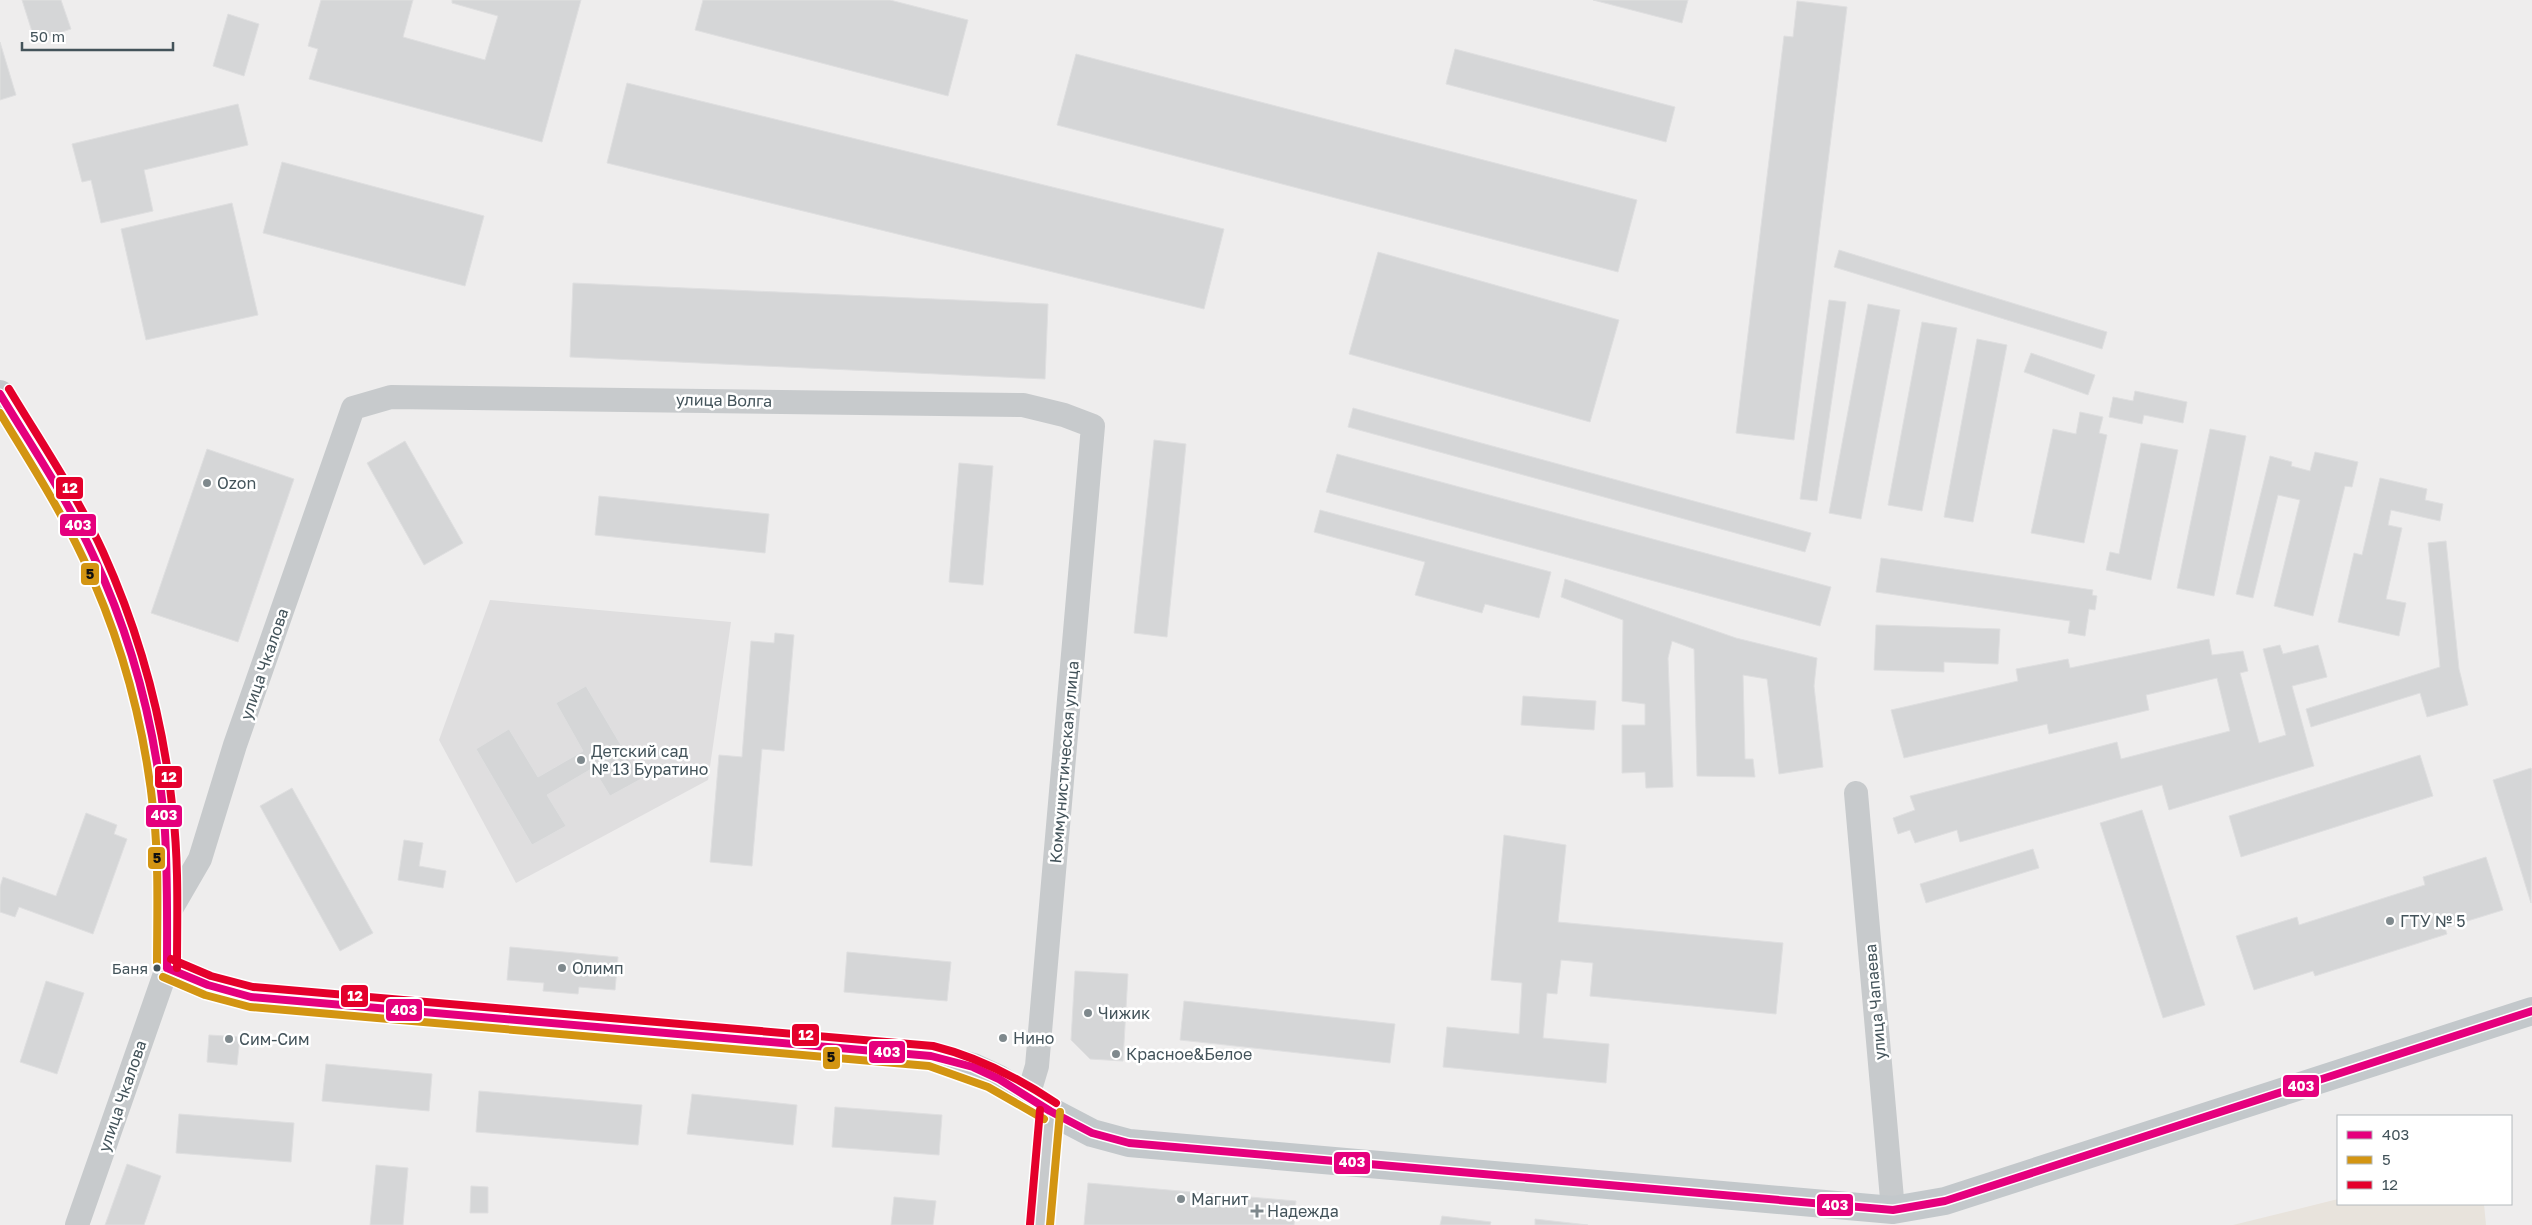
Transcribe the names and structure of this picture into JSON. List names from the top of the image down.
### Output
{
  "streets": {
    "street": [
      "улица Волга",
      "улица Чкалова",
      "Коммунистическая улица",
      "улица Чапаева"
    ]
  },
  "crossings": [
    ["улица Волга", "улица Чкалова"],
    ["улица Волга", "Коммунистическая улица"]
  ],
  "places": {
    "other": [
      "Ozon",
      "Детский сад № 13 Буратино",
      "ГТУ № 5",
      "Баня",
      "Олимп",
      "Чижик",
      "Нино",
      "Сим-Сим",
      "Красное&Белое",
      "Магнит"
    ],
    "health": ["Надежда"]
  },
  "lines": ["transit line 12", "transit line 403", "transit line 5"],
  "legend": ["403", "5", "12"],
  "scale_bar": "50 m"
}
